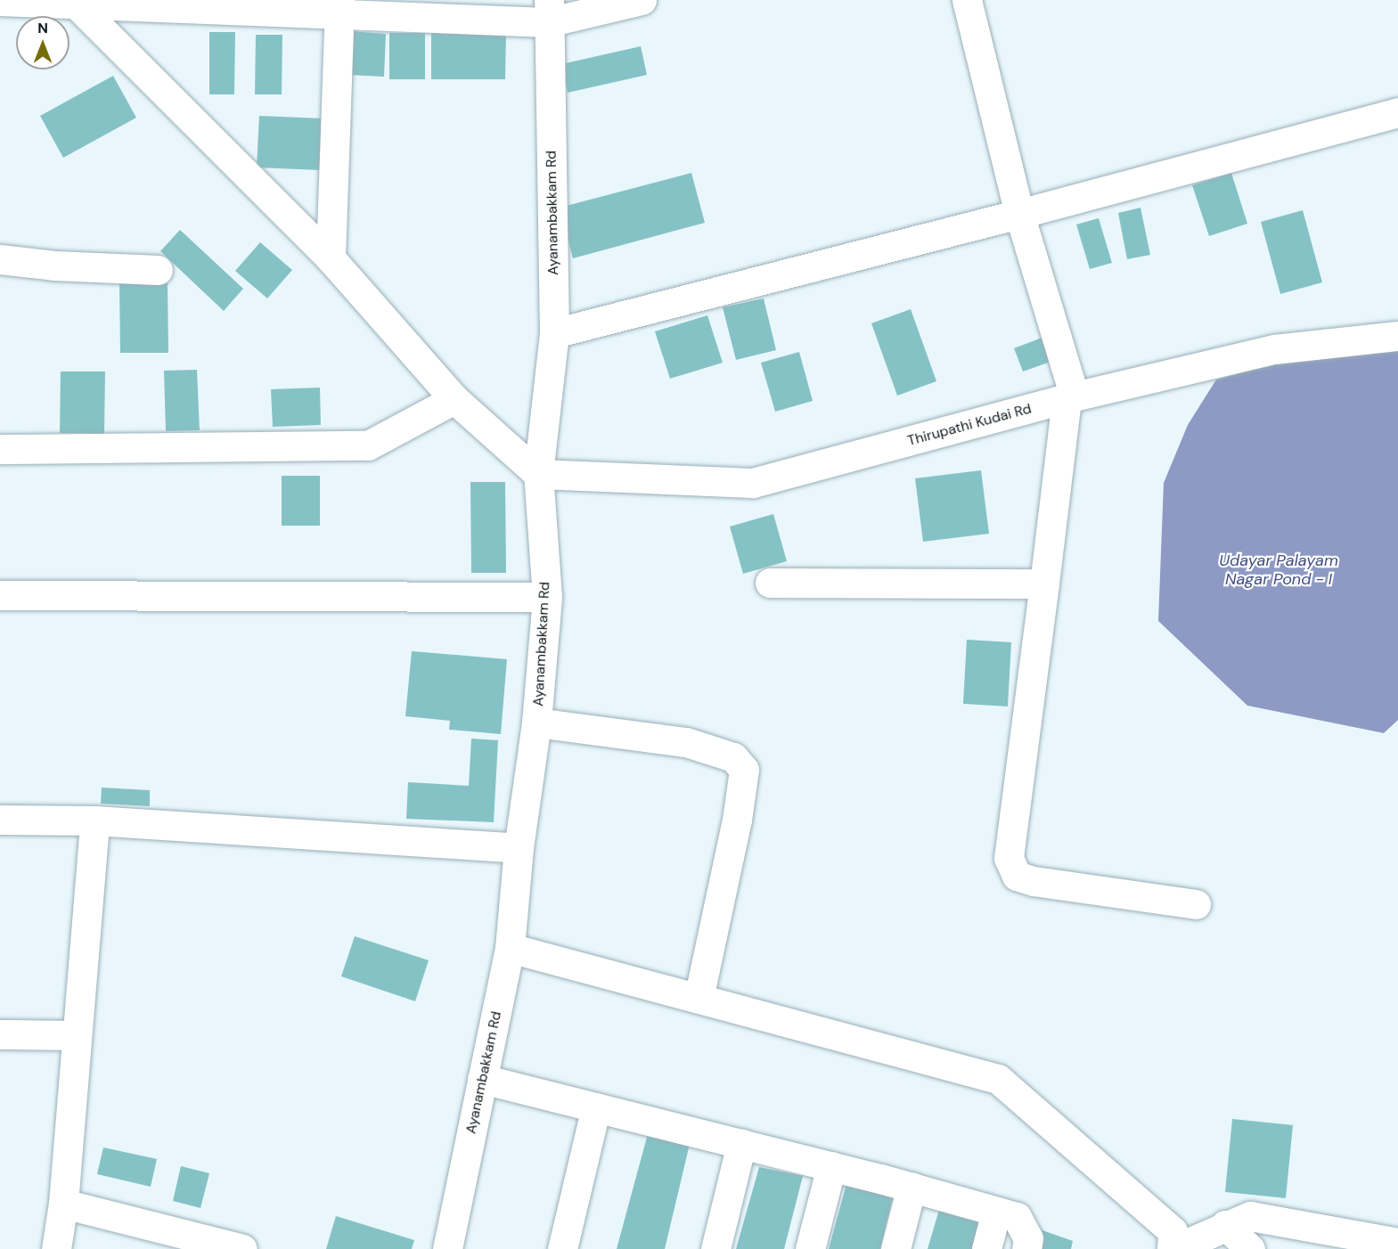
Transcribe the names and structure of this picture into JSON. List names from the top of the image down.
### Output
{
  "streets": {
    "street": ["Ayanambakkam Rd", "Thirupathi Kudai Rd"]
  },
  "crossings": [
    ["Ayanambakkam Rd", "Thirupathi Kudai Rd"]
  ],
  "water": ["Udayar Palayam Nagar Pond - I"],
  "north": "top"
}
